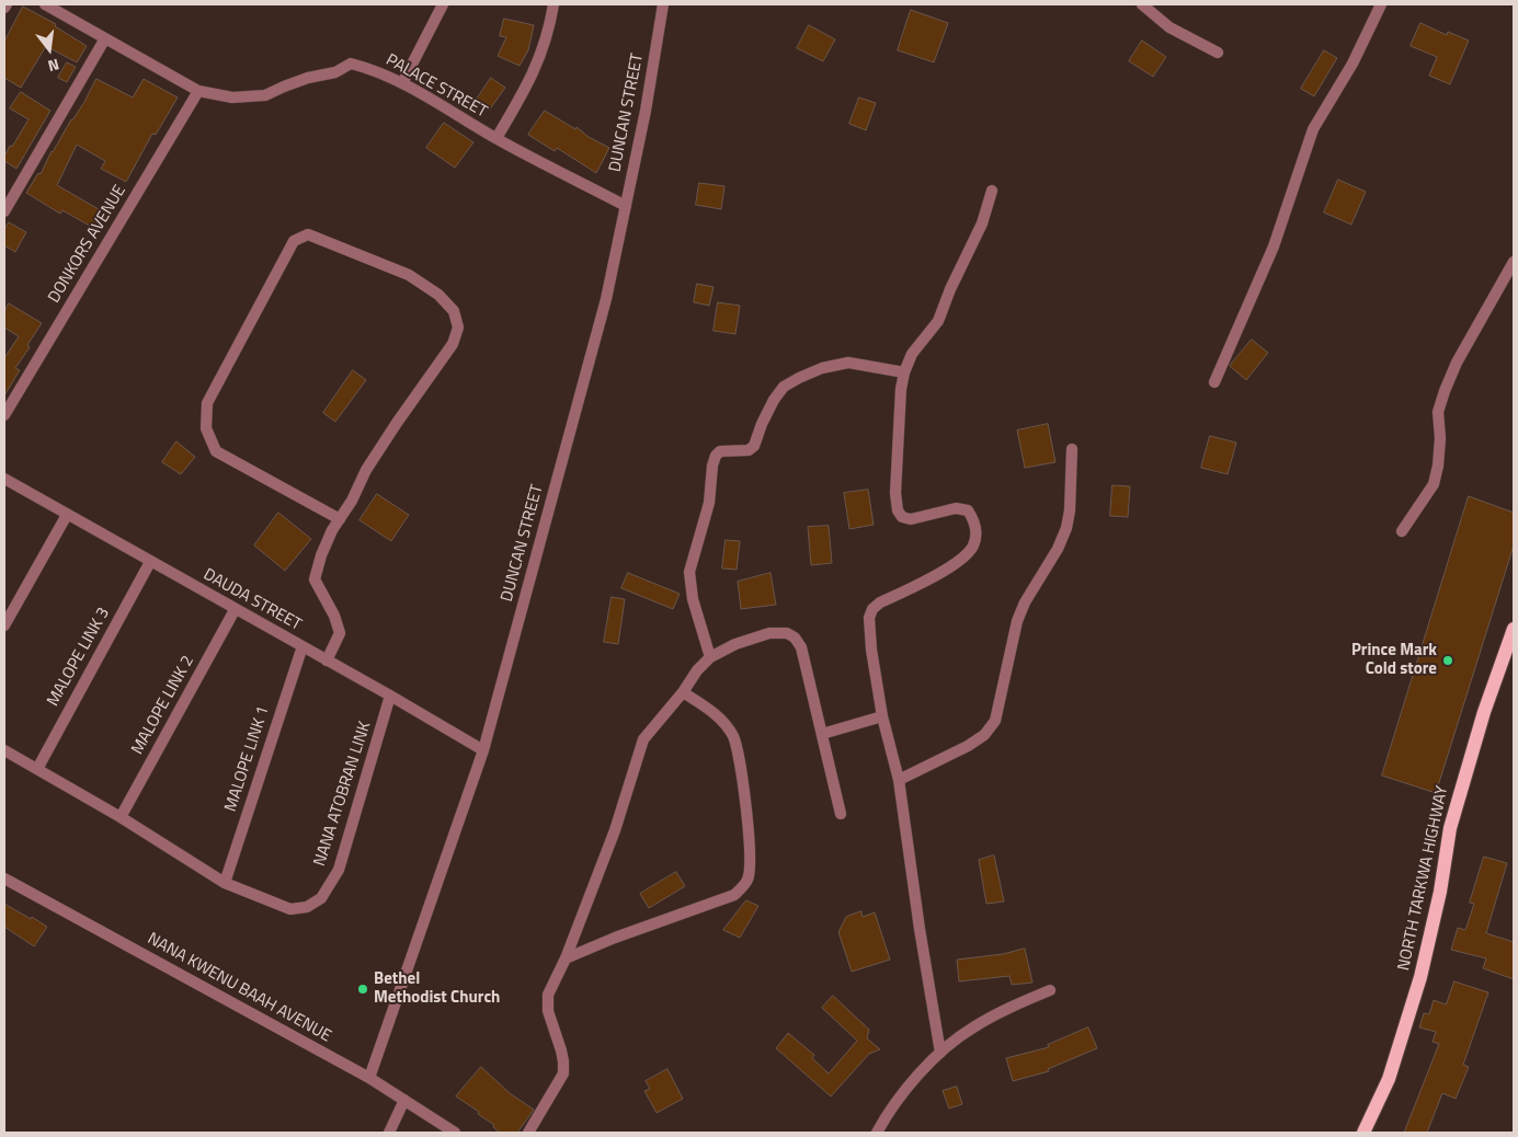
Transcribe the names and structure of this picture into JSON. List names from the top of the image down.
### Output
{
  "streets": {
    "main road": ["NORTH TARKWA HIGHWAY"],
    "street": [
      "PALACE STREET",
      "DUNCAN STREET",
      "DONKORS AVENUE",
      "DAUDA STREET",
      "MALOPE LINK 3",
      "MALOPE LINK 2",
      "MALOPE LINK 1",
      "NANA ATOBRAN LINK",
      "NANA KWENU BAAH AVENUE"
    ]
  },
  "crossings": [
    ["PALACE STREET", "DUNCAN STREET"],
    ["PALACE STREET", "DONKORS AVENUE"],
    ["DUNCAN STREET", "DAUDA STREET"],
    ["DUNCAN STREET", "NANA KWENU BAAH AVENUE"],
    ["DAUDA STREET", "MALOPE LINK 3"],
    ["DAUDA STREET", "MALOPE LINK 2"],
    ["DAUDA STREET", "MALOPE LINK 1"],
    ["DAUDA STREET", "NANA ATOBRAN LINK"],
    ["MALOPE LINK 1", "NANA ATOBRAN LINK"]
  ],
  "places": ["Prince Mark Cold store", "Bethel Methodist Church"],
  "north": "bottom"
}
